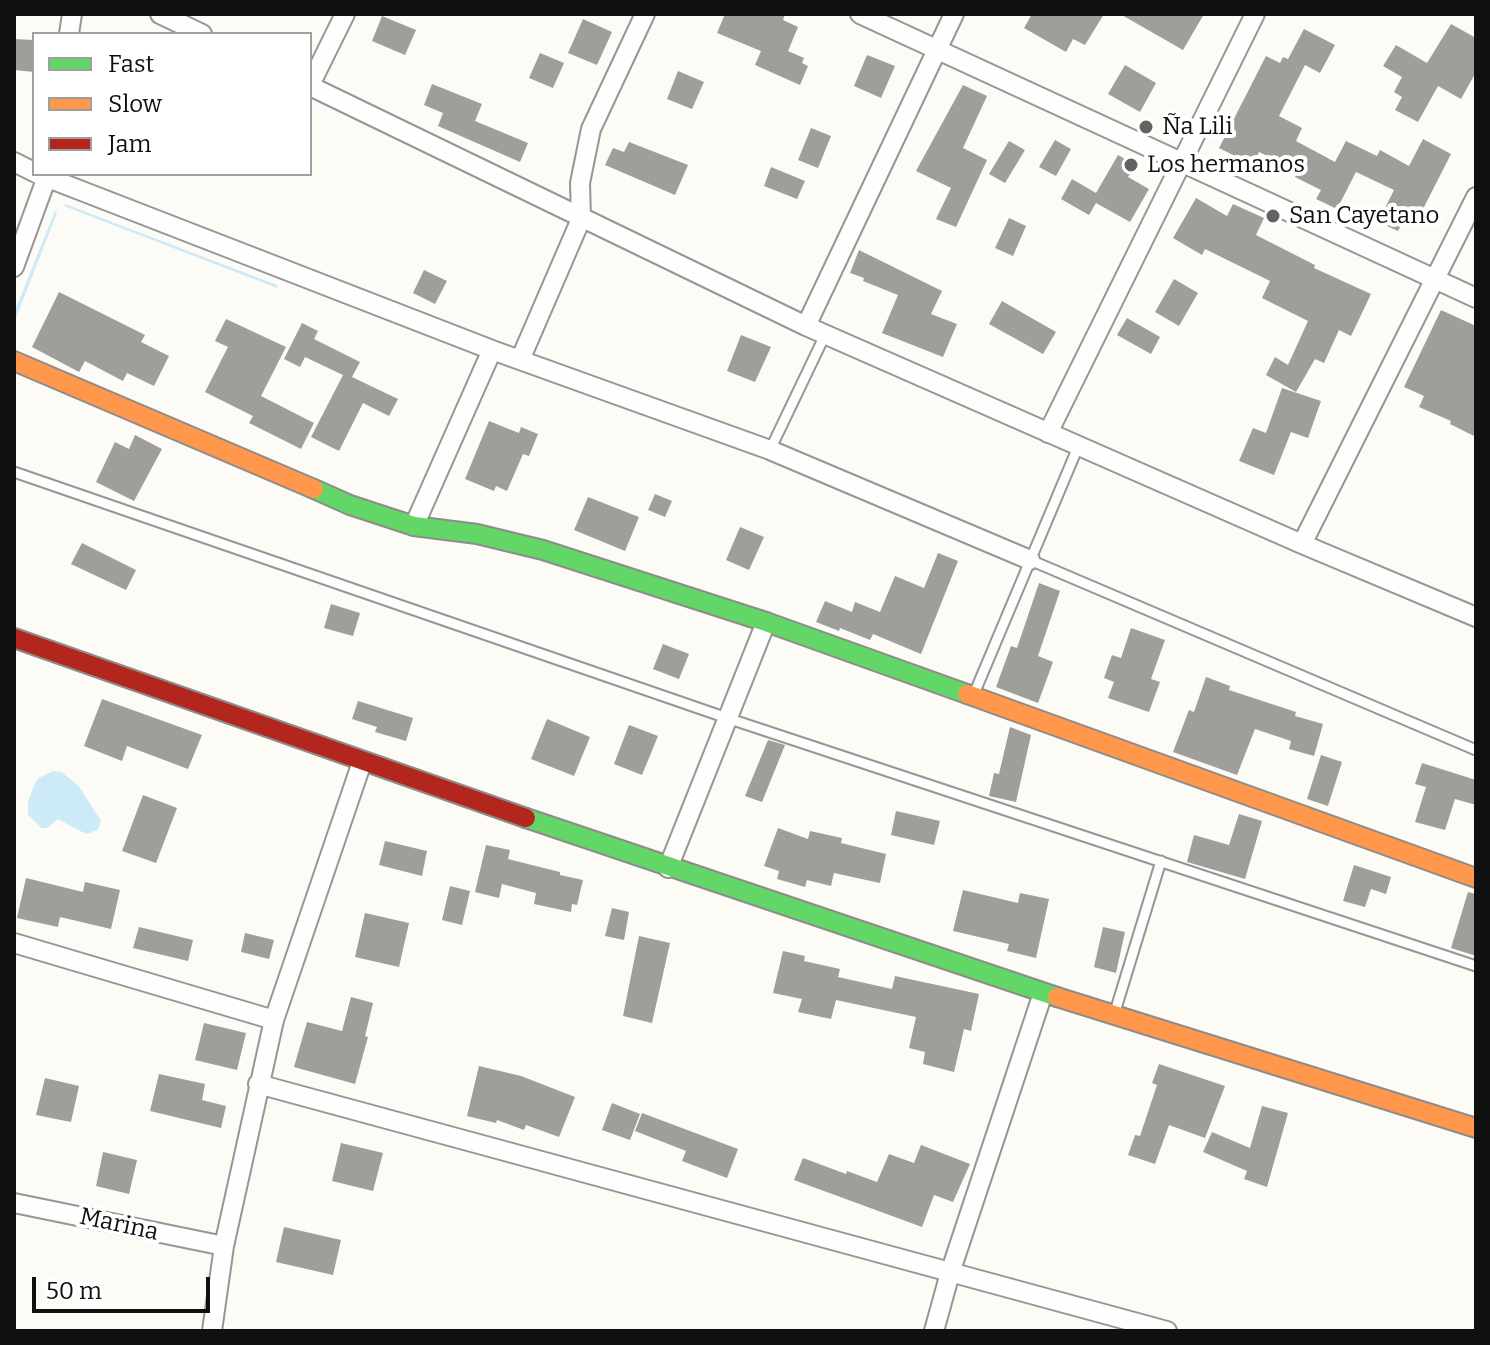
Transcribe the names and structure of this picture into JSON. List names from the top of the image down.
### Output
{
  "streets": {
    "street": ["Marina"]
  },
  "places": ["Ña Lili", "Los hermanos", "San Cayetano"],
  "legend": ["Fast", "Slow", "Jam"],
  "scale_bar": "50 m"
}
